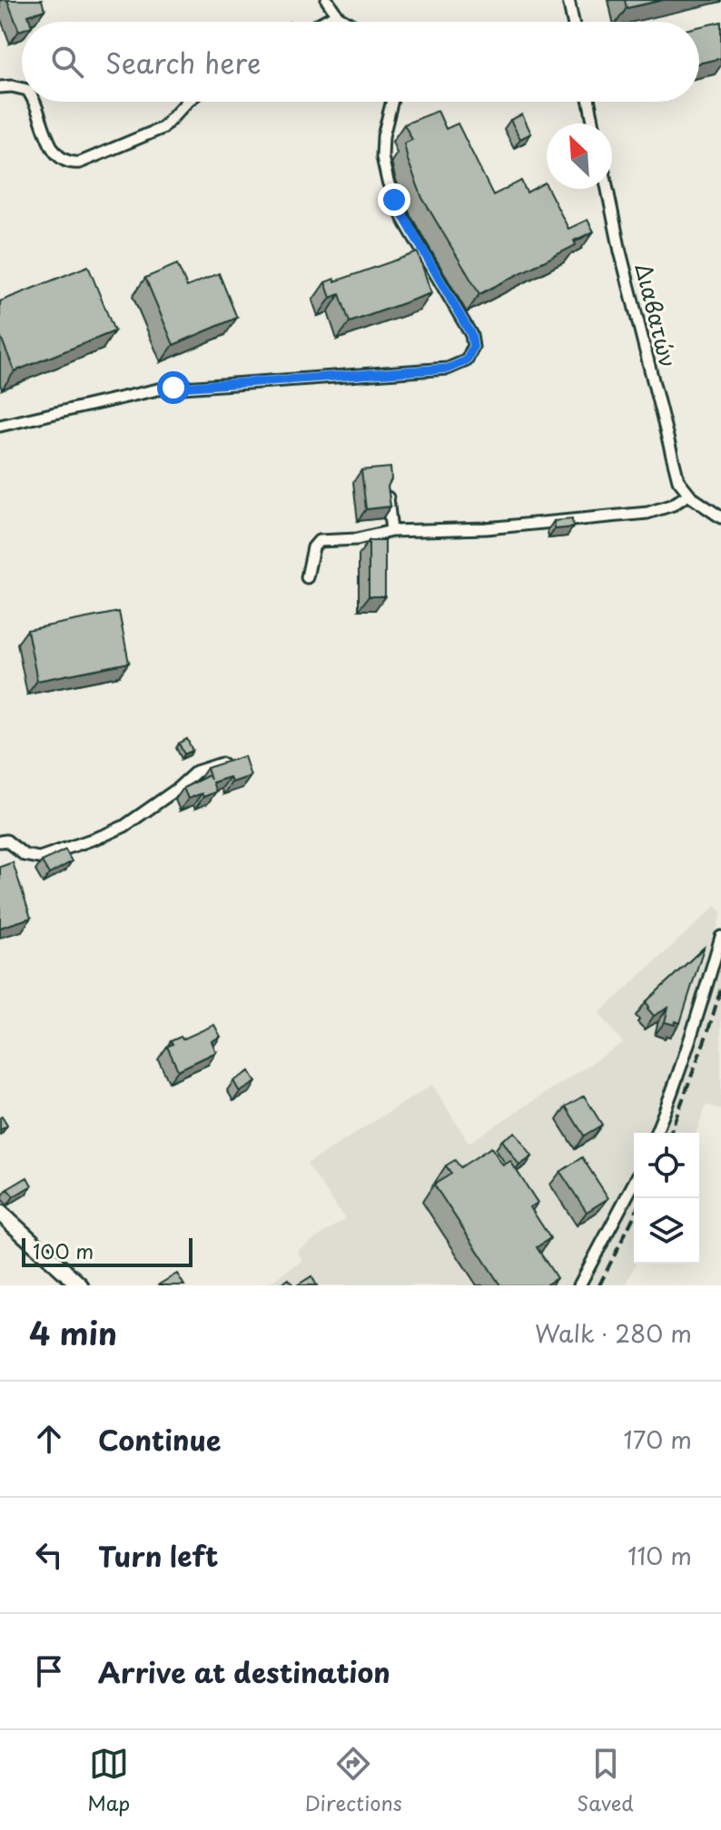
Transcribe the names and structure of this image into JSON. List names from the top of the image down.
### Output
{
  "streets": {
    "street": ["Διαβατών"]
  },
  "scale_bar": "100 m",
  "north": "top left",
  "page": {
    "search": "Search here",
    "scale": "100 m",
    "heading": ["4 min", "Walk · 280 m"],
    "list": [
      ["Continue", "170 m"],
      ["Turn left", "110 m"],
      "Arrive at destination"
    ],
    "nav": ["Map", "Directions", "Saved"]
  }
}
